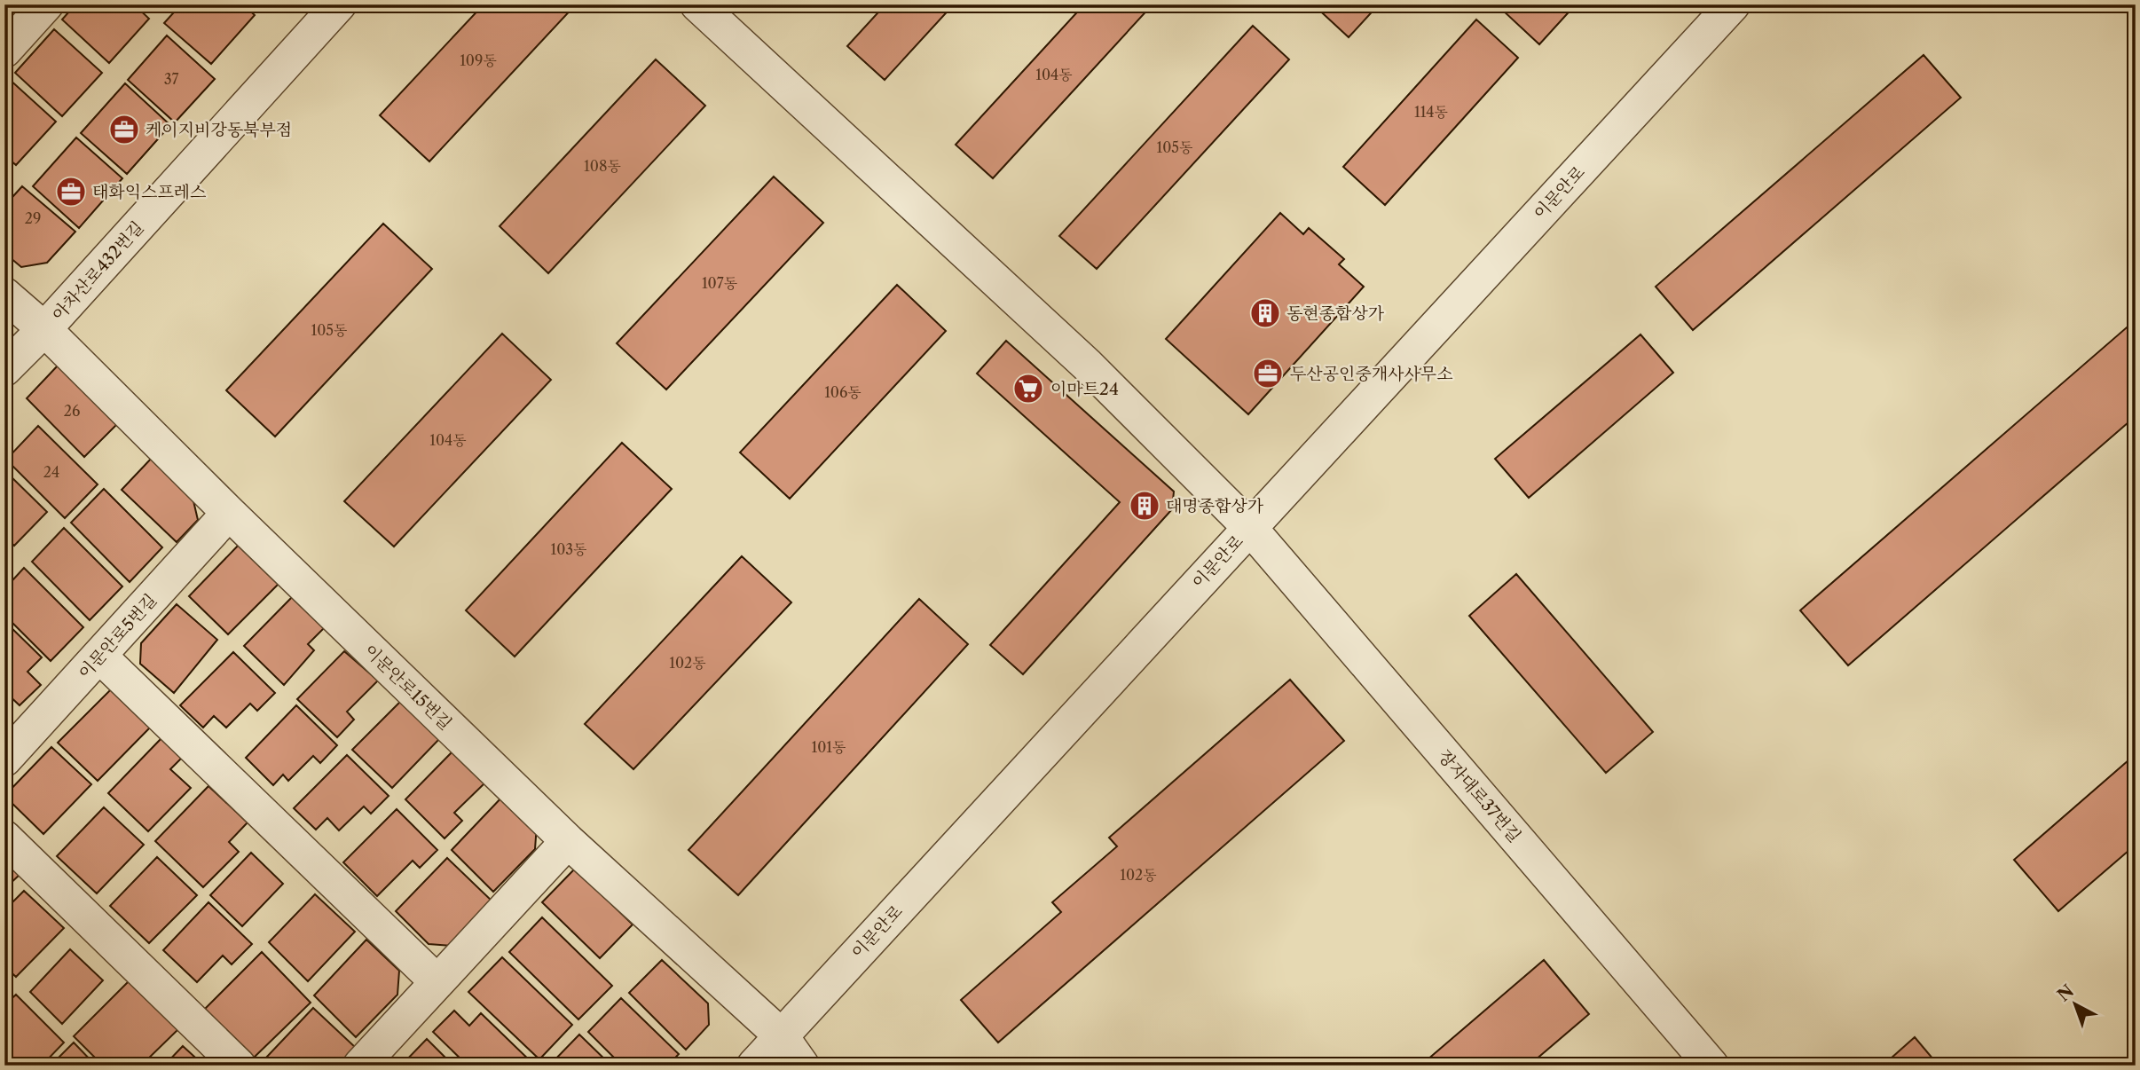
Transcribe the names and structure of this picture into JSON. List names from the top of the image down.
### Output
{
  "streets": {
    "street": [
      "이문안로",
      "아차산로432번길",
      "이문안로5번길",
      "이문안로15번길",
      "장자대로37번길"
    ]
  },
  "crossings": [
    ["이문안로", "이문안로15번길"],
    ["이문안로", "장자대로37번길"],
    ["아차산로432번길", "이문안로15번길"],
    ["이문안로5번길", "이문안로15번길"]
  ],
  "places": {
    "office": ["케이지비강동북부점", "태화익스프레스", "두산공인중개사사무소"],
    "building": ["동현종합상가", "대명종합상가"],
    "supermarket": ["이마트24"]
  },
  "house_numbers": [
    "109동",
    "104동",
    "37",
    "114동",
    "105동",
    "108동",
    "29",
    "107동",
    "105동",
    "106동",
    "26",
    "104동",
    "24",
    "103동",
    "102동",
    "101동",
    "102동"
  ],
  "north": "top left"
}
